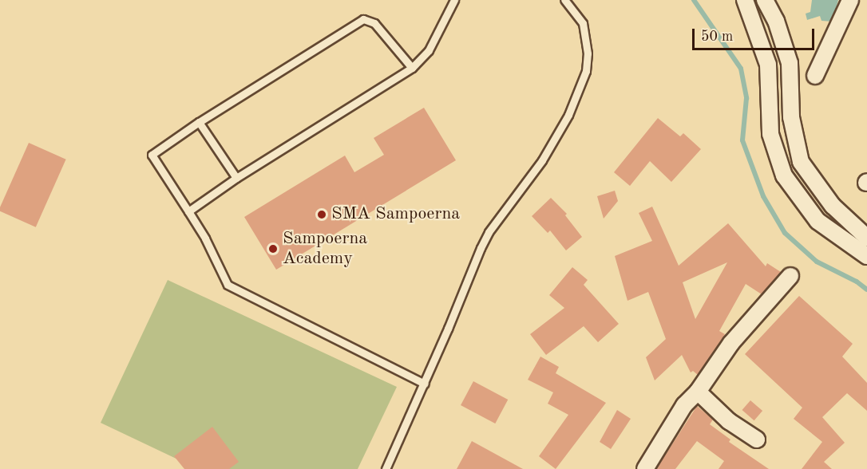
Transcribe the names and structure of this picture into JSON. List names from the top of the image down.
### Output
{
  "places": ["SMA Sampoerna", "Sampoerna Academy"],
  "scale_bar": "50 m"
}
